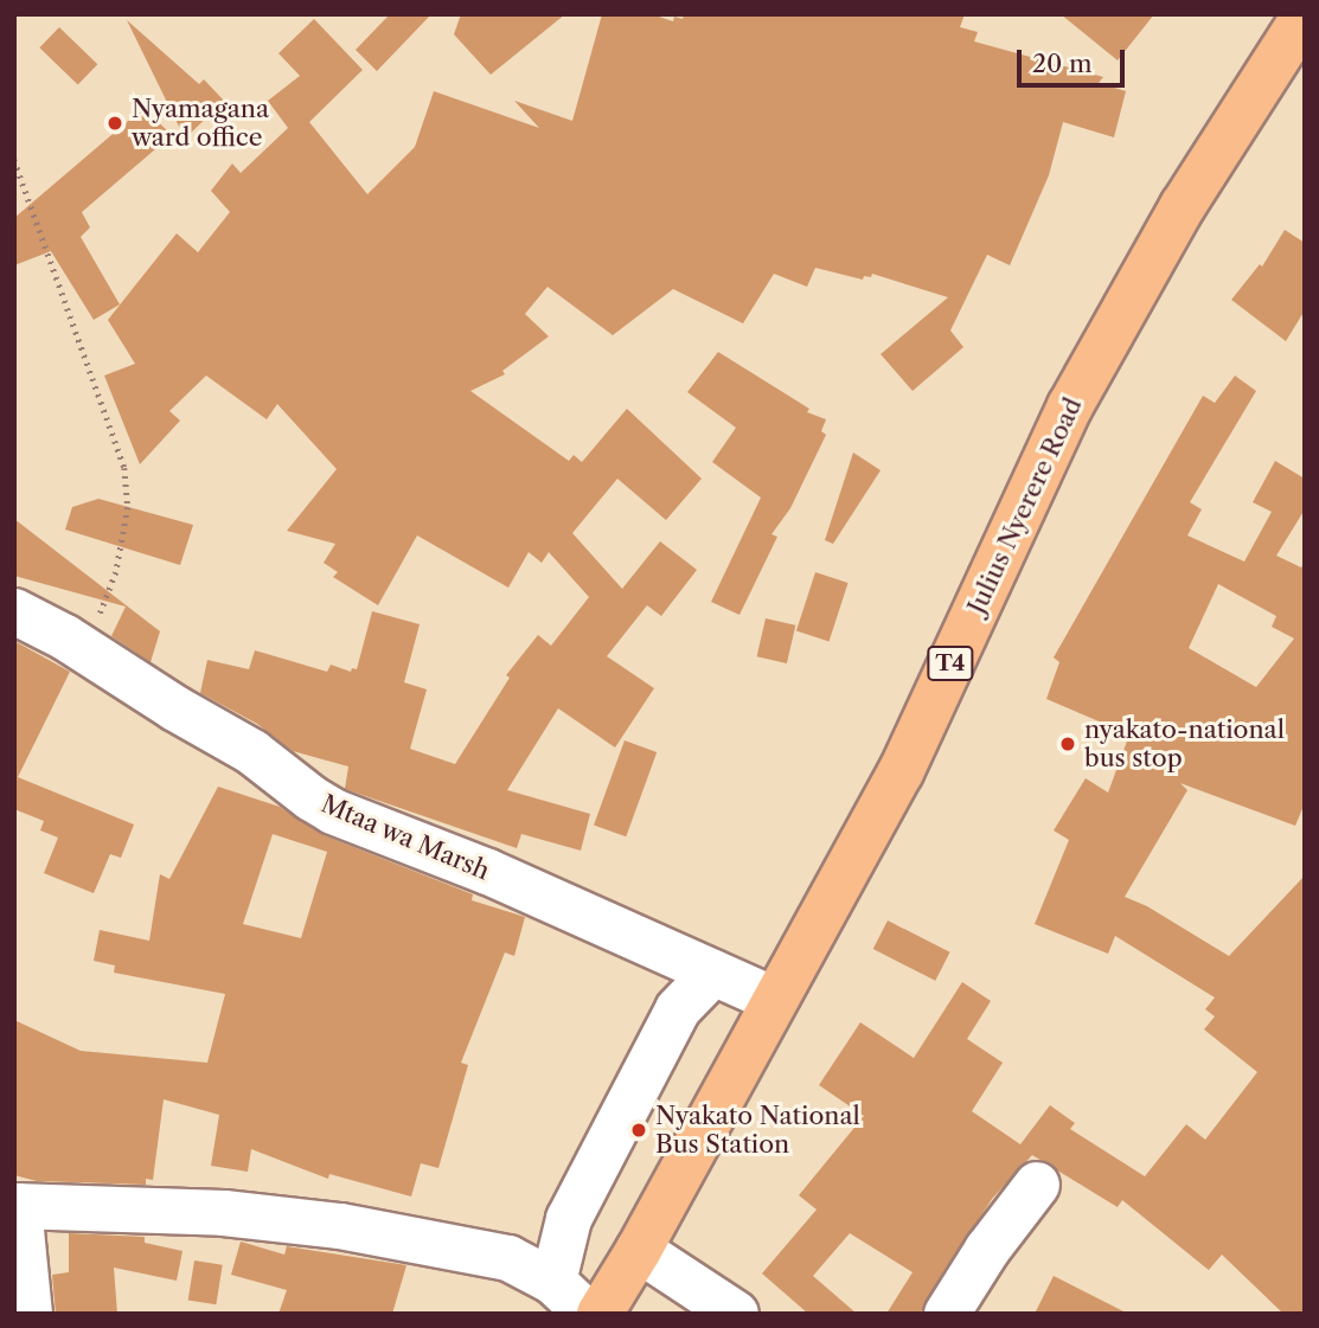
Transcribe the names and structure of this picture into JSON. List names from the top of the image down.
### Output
{
  "streets": {
    "highway": ["Julius Nyerere Road", "T4"],
    "street": ["Mtaa wa Marsh"]
  },
  "crossings": [
    ["Julius Nyerere Road", "Mtaa wa Marsh"]
  ],
  "places": ["Nyamagana ward office", "nyakato-national bus stop", "Nyakato National Bus Station"],
  "scale_bar": "20 m"
}
